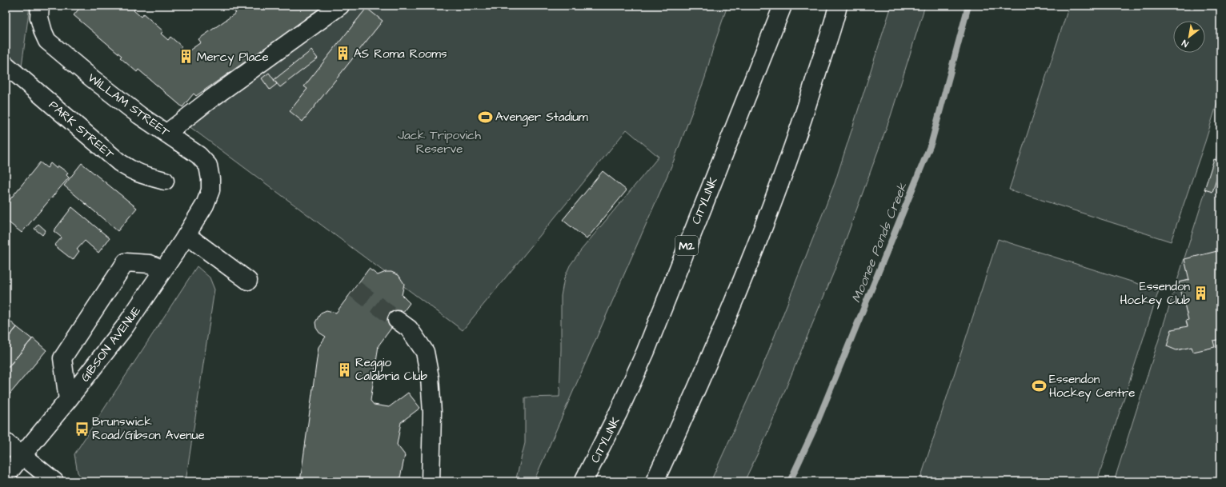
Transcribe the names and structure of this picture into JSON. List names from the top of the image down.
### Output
{
  "streets": {
    "main road": [
      "WILLAM STREET",
      "PARK STREET",
      "CITYLINK",
      "M2",
      "GIBSON AVENUE"
    ]
  },
  "crossings": [
    ["WILLAM STREET", "GIBSON AVENUE"]
  ],
  "water": ["Moonee Ponds Creek"],
  "parks": ["Jack Tripovich Reserve"],
  "places": {
    "building": [
      "AS Roma Rooms",
      "Mercy Place",
      "Essendon Hockey Club",
      "Reggio Calabria Club"
    ],
    "sports": ["Avenger Stadium", "Essendon Hockey Centre"],
    "bus stop": ["Brunswick Road/Gibson Avenue"]
  },
  "north": "bottom left"
}
